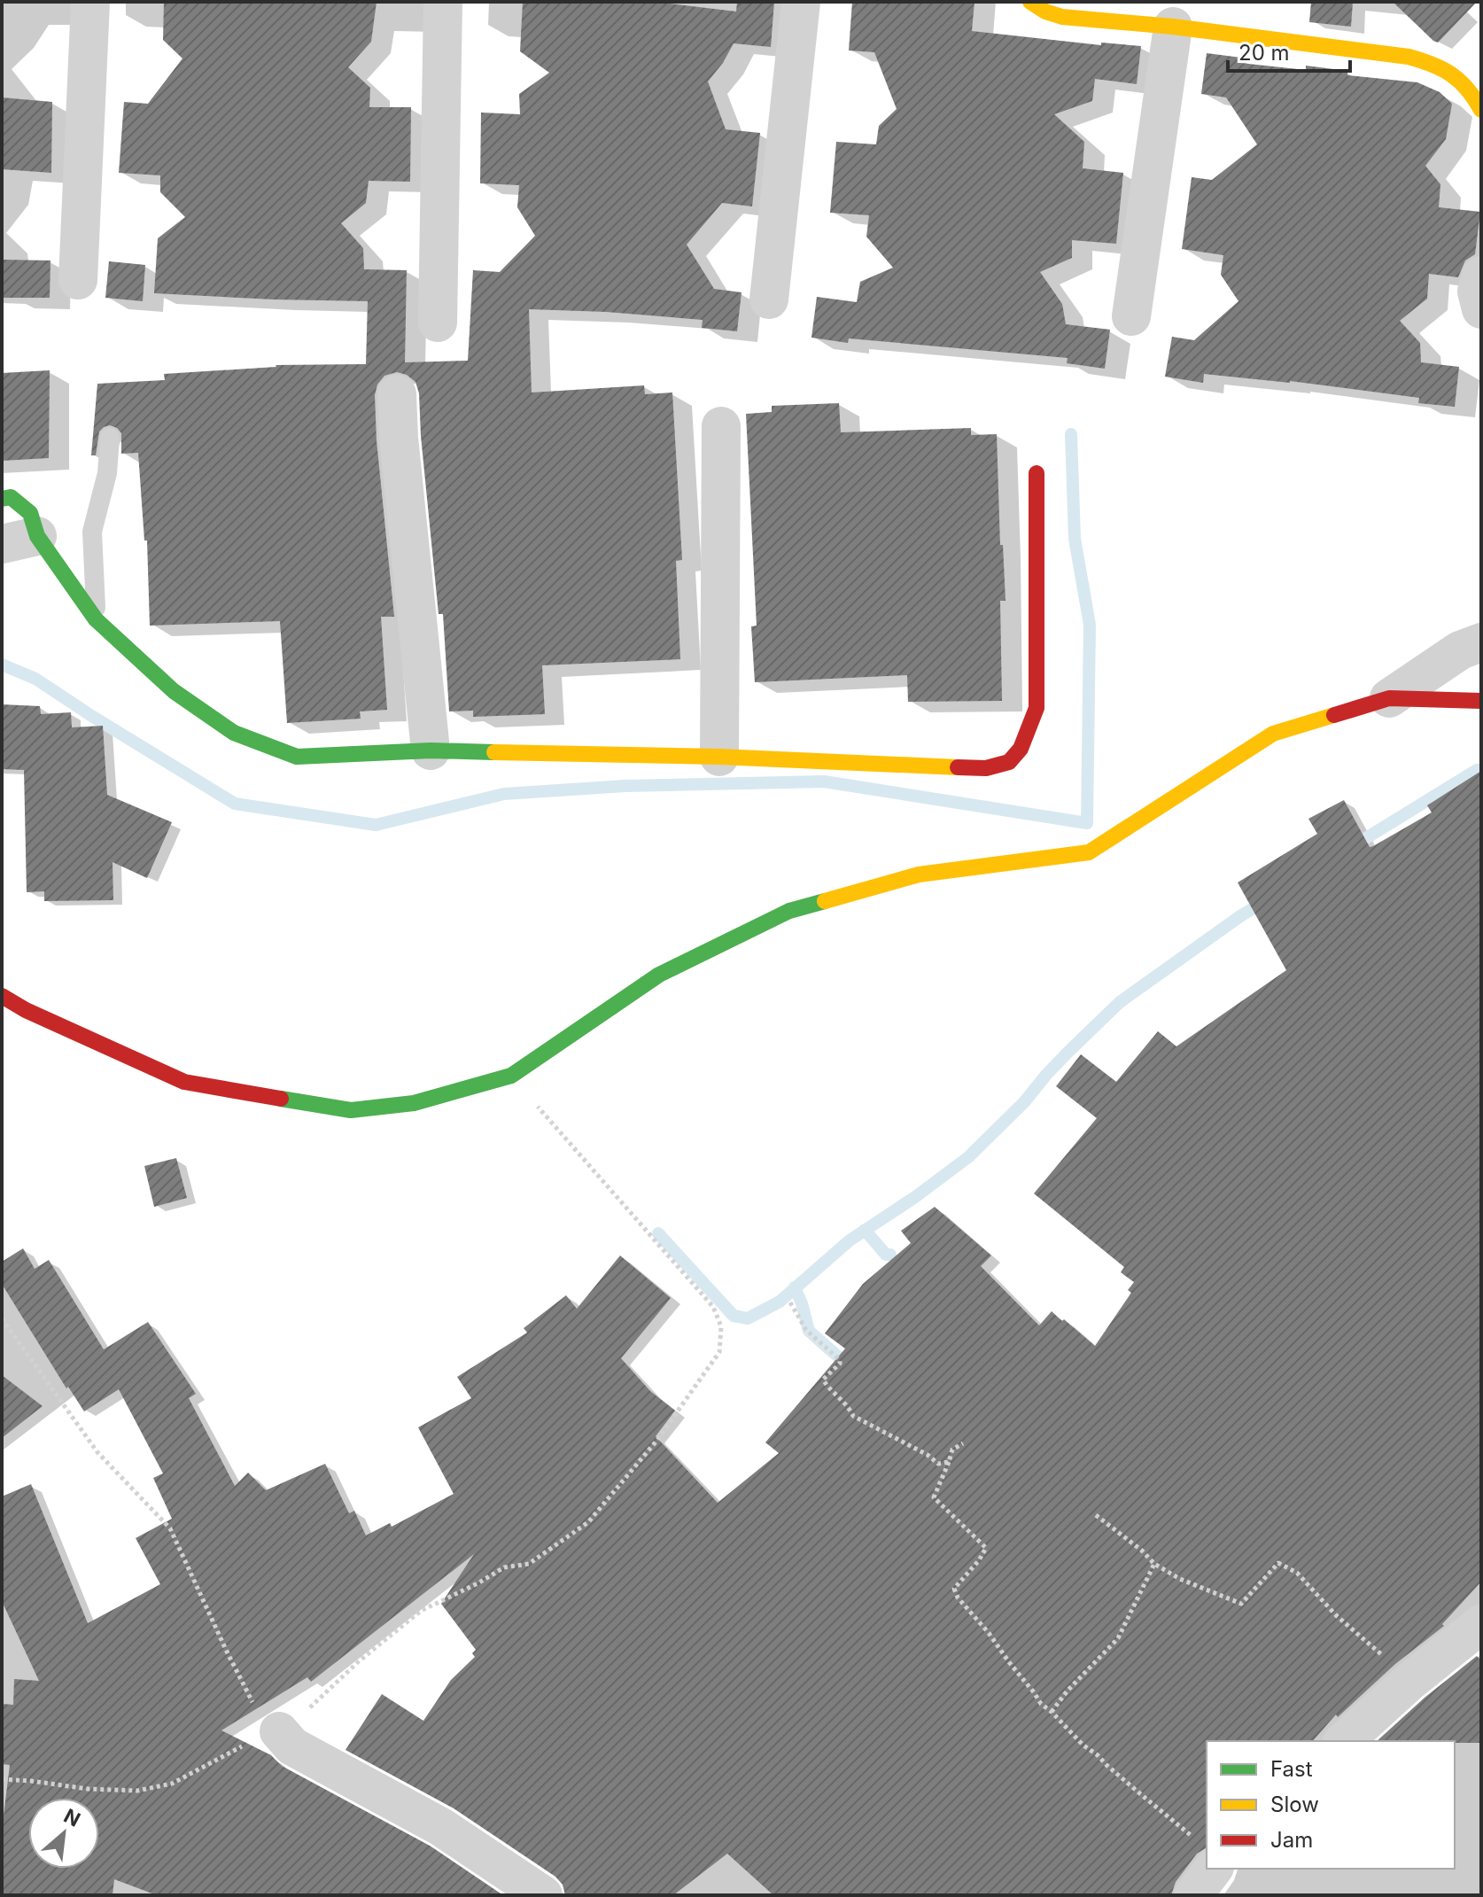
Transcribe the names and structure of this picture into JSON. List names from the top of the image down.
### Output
{
  "legend": ["Fast", "Slow", "Jam"],
  "scale_bar": "20 m",
  "north": "top right"
}
